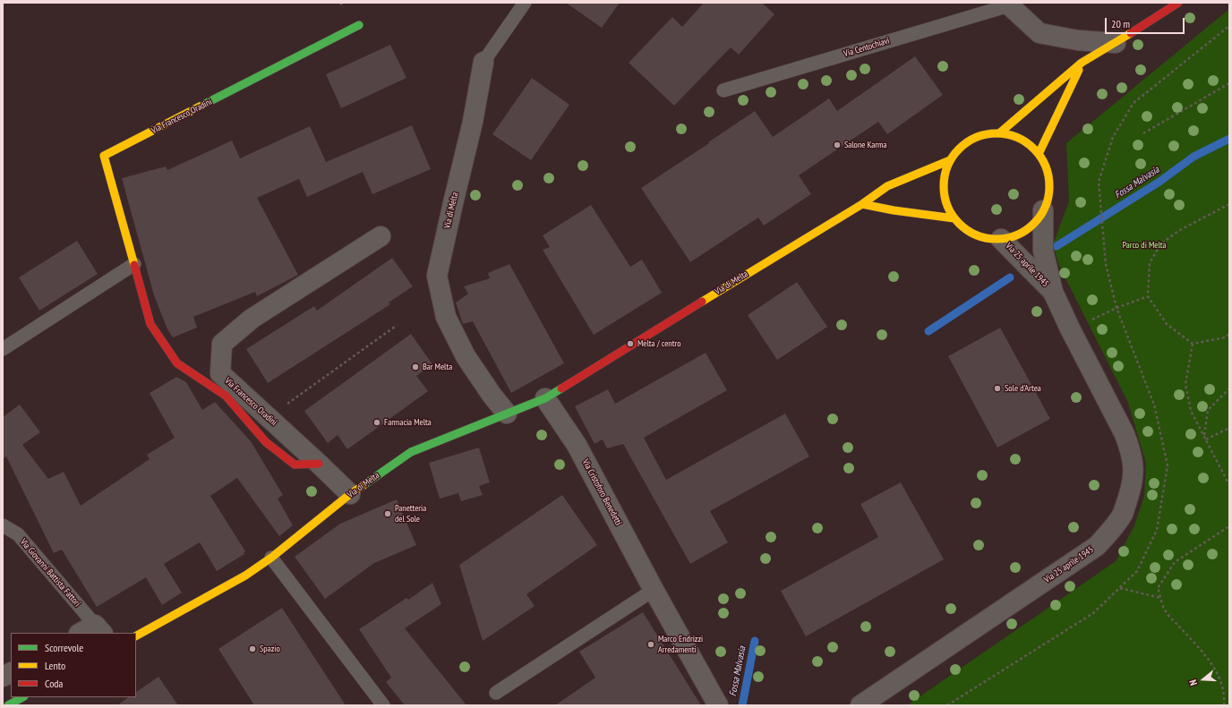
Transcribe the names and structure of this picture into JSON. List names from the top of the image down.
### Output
{
  "streets": {
    "street": [
      "Via Centochiavi",
      "Via Francesco Oradini",
      "Via di Melta",
      "Via 25 aprile 1945",
      "Via Cristoforo Benedetti"
    ],
    "lane": ["Via Giovanni Battista Fattori"]
  },
  "crossings": [
    ["Via Francesco Oradini", "Via di Melta"],
    ["Via di Melta", "Via 25 aprile 1945"],
    ["Via di Melta", "Via Cristoforo Benedetti"]
  ],
  "water": ["Fossa Malvasia"],
  "parks": ["Parco di Melta"],
  "places": [
    "Salone Karma",
    "Melta / centro",
    "Bar Melta",
    "Sole d'Artea",
    "Farmacia Melta",
    "Panetteria del Sole",
    "Marco Endrizzi Arredamenti",
    "Spazio"
  ],
  "legend": ["Scorrevole", "Lento", "Coda"],
  "scale_bar": "20 m",
  "north": "left"
}
